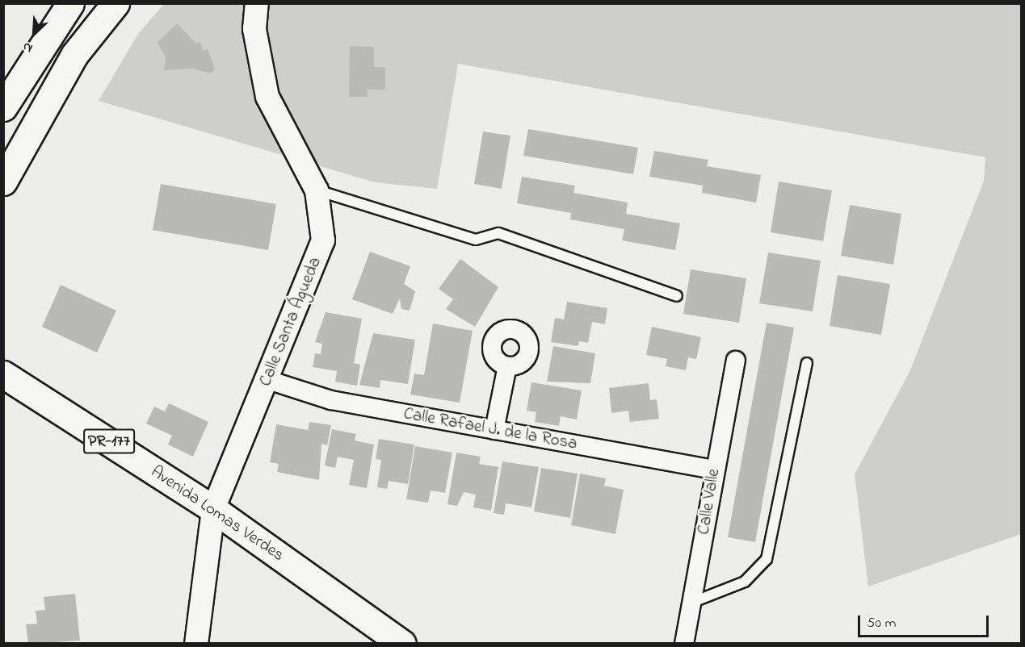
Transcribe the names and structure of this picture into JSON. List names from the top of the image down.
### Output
{
  "streets": {
    "main road": ["PR-177", "Avenida Lomas Verdes"],
    "street": ["Calle Santa Águeda", "Calle Rafael J. de la Rosa", "Calle Valle"]
  },
  "crossings": [
    ["Calle Santa Águeda", "Calle Rafael J. de la Rosa"],
    ["Calle Santa Águeda", "Avenida Lomas Verdes"],
    ["Calle Rafael J. de la Rosa", "Calle Valle"]
  ],
  "scale_bar": "50 m",
  "north": "bottom left"
}
